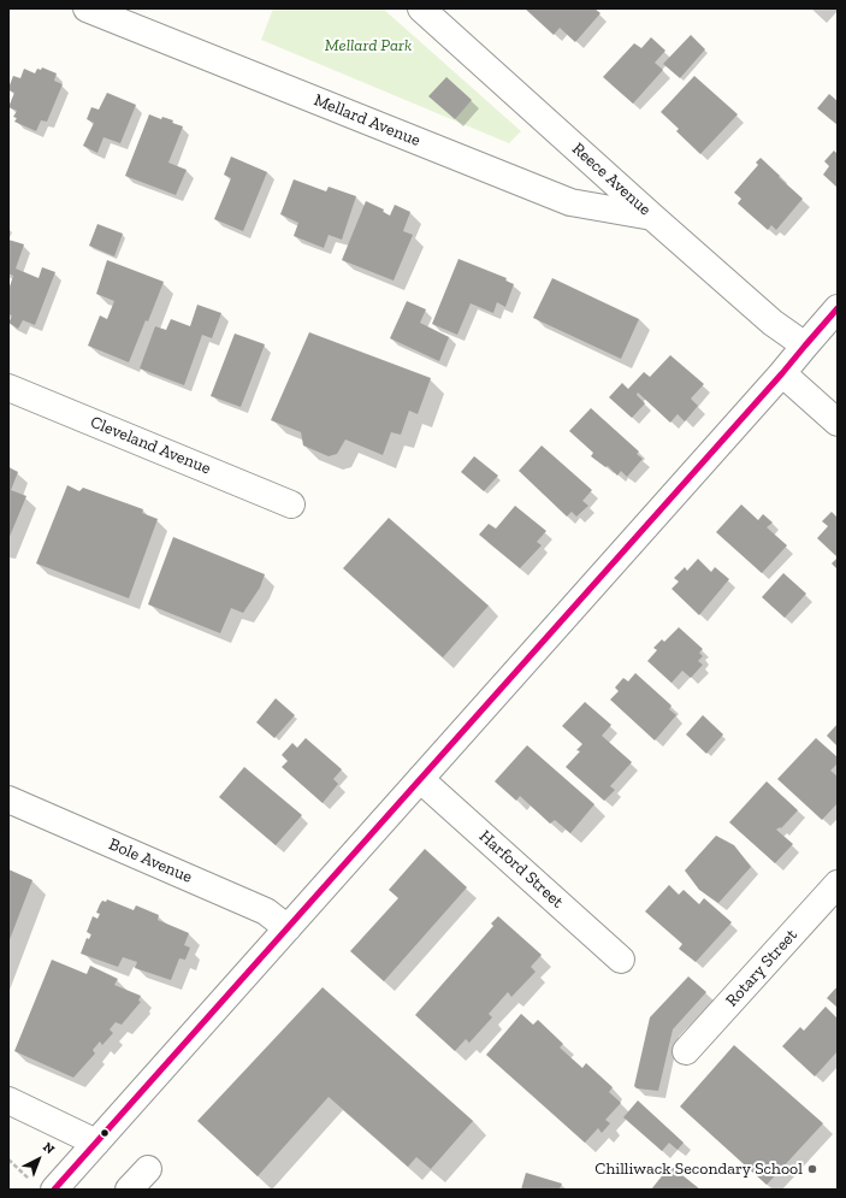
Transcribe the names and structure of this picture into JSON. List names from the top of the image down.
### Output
{
  "streets": {
    "street": [
      "Mellard Avenue",
      "Reece Avenue",
      "Cleveland Avenue",
      "Bole Avenue",
      "Harford Street",
      "Rotary Street"
    ]
  },
  "crossings": [
    ["Mellard Avenue", "Reece Avenue"]
  ],
  "parks": ["Mellard Park"],
  "places": ["Chilliwack Secondary School"],
  "north": "top right"
}
